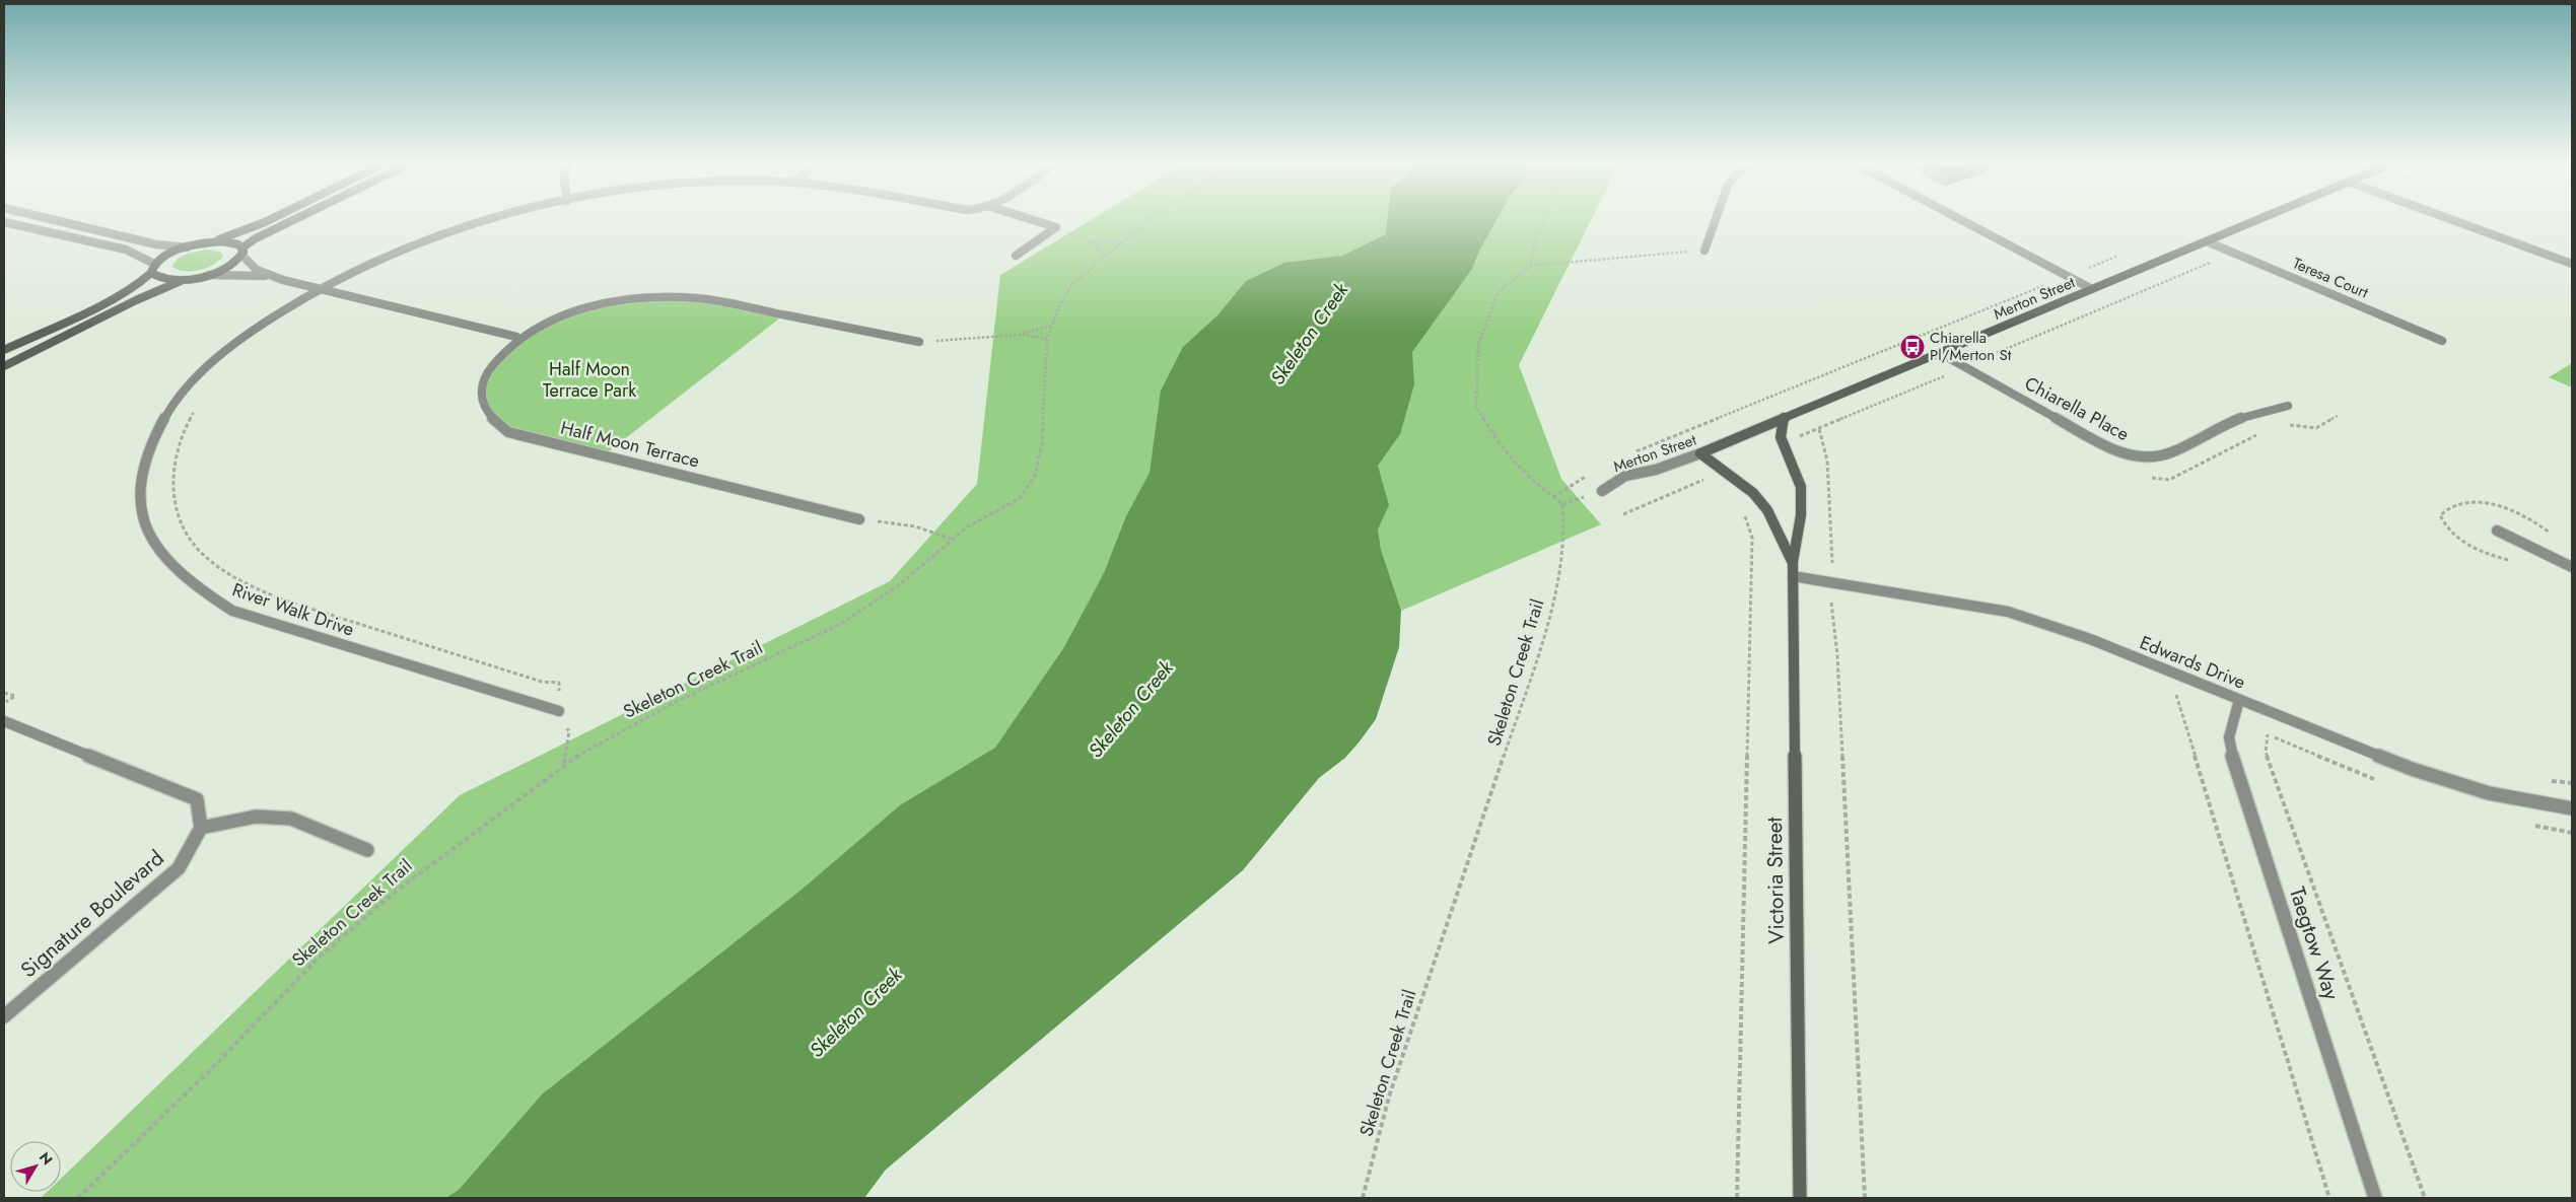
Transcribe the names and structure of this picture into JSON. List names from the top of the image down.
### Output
{
  "streets": {
    "street": [
      "Teresa Court",
      "Merton Street",
      "Chiarella Place",
      "Half Moon Terrace",
      "River Walk Drive",
      "Edwards Drive",
      "Victoria Street",
      "Signature Boulevard",
      "Taegtow Way"
    ],
    "path": ["Skeleton Creek Trail"]
  },
  "crossings": [
    ["Teresa Court", "Merton Street"],
    ["Merton Street", "Chiarella Place"],
    ["Merton Street", "Victoria Street"],
    ["Edwards Drive", "Victoria Street"],
    ["Edwards Drive", "Taegtow Way"]
  ],
  "water": ["Skeleton Creek"],
  "parks": ["Half Moon Terrace Park"],
  "places": {
    "bus stop": ["Chiarella Pl/Merton St"]
  },
  "north": "top right"
}
